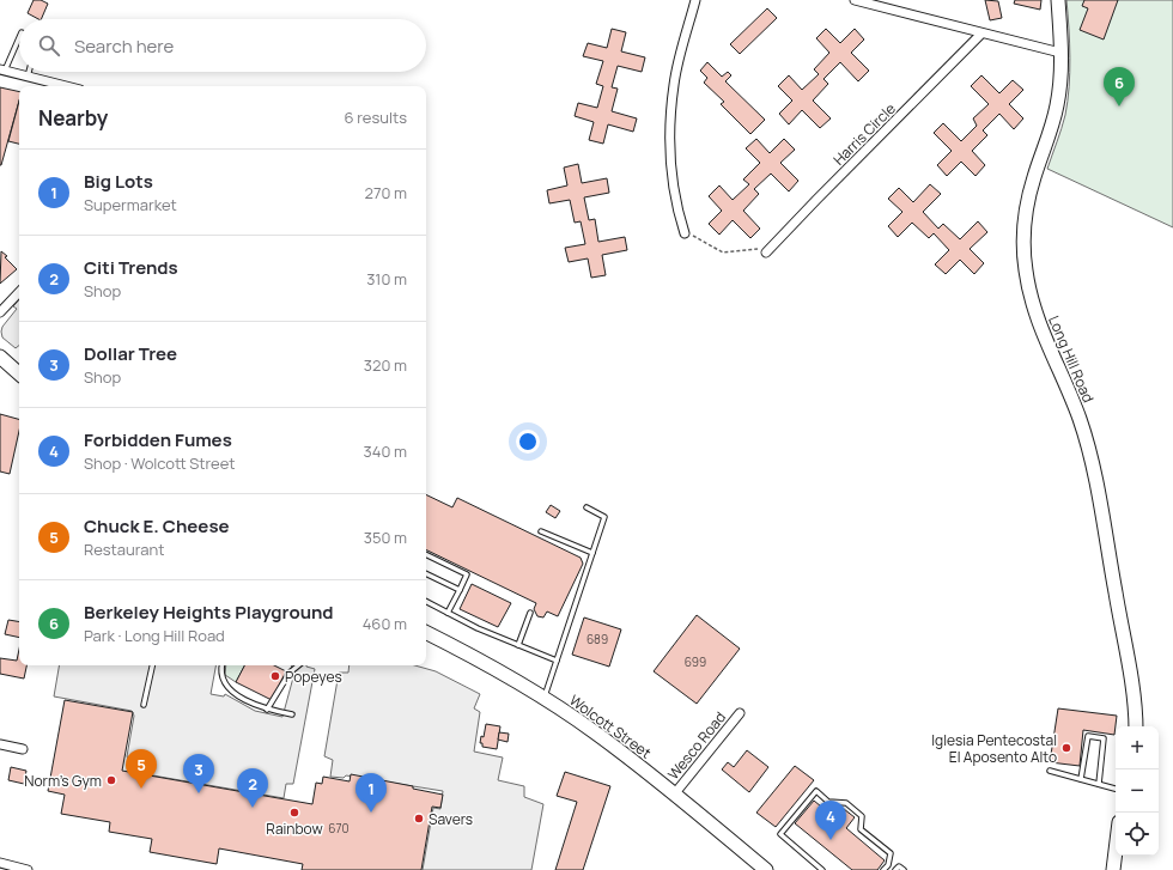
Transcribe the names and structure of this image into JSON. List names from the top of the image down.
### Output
{
  "streets": {
    "main road": ["Long Hill Road", "Wolcott Street"],
    "street": ["Harris Circle", "Wesco Road"]
  },
  "crossings": [
    ["Wolcott Street", "Wesco Road"]
  ],
  "places": [
    "Popeyes",
    "Iglesia Pentecostal El Aposento Alto",
    "Norm's Gym",
    "Rainbow",
    "Savers"
  ],
  "house_numbers": ["689", "699", "670"],
  "page": {
    "search": "Search here",
    "pins": [
      "6",
      "5",
      "3",
      "2",
      "1",
      "4"
    ],
    "heading": ["Nearby", "6 results"],
    "list": [
      {
        "mark": "1",
        "name": "Big Lots",
        "note": "Supermarket",
        "value": "270 m"
      },
      {
        "mark": "2",
        "name": "Citi Trends",
        "note": "Shop",
        "value": "310 m"
      },
      {
        "mark": "3",
        "name": "Dollar Tree",
        "note": "Shop",
        "value": "320 m"
      },
      {
        "mark": "4",
        "name": "Forbidden Fumes",
        "note": "Shop · Wolcott Street",
        "value": "340 m"
      },
      {
        "mark": "5",
        "name": "Chuck E. Cheese",
        "note": "Restaurant",
        "value": "350 m"
      },
      {
        "mark": "6",
        "name": "Berkeley Heights Playground",
        "note": "Park · Long Hill Road",
        "value": "460 m"
      }
    ],
    "map_buttons": ["+", "−"]
  }
}
